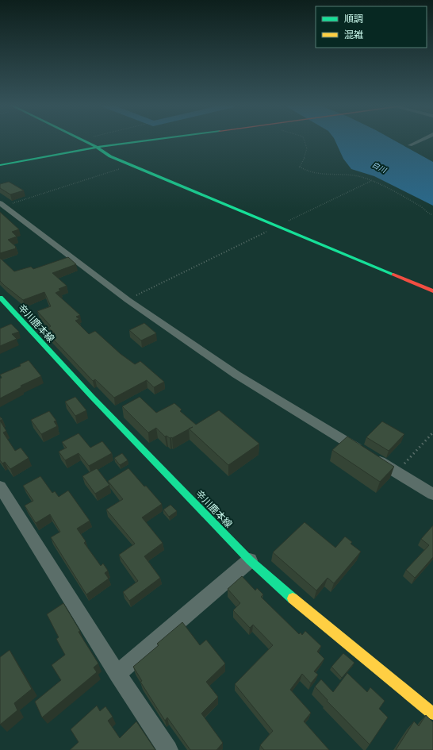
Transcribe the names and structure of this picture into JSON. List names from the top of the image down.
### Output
{
  "streets": {
    "main road": ["辛川鹿本線"]
  },
  "water": ["白川"],
  "legend": ["順調", "混雑"]
}
